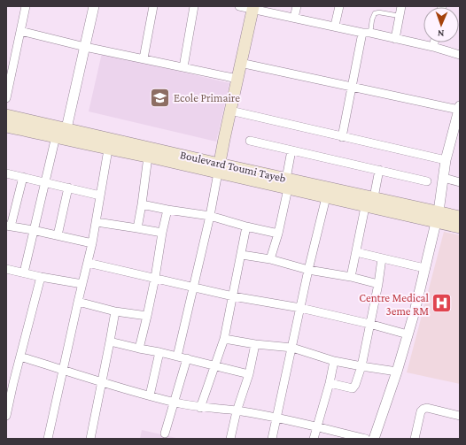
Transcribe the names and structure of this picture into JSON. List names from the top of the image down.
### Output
{
  "streets": {
    "main road": ["Boulevard Toumi Tayeb"]
  },
  "places": {
    "school or university": ["Ecole Primaire"],
    "hospital": ["Centre Medical 3eme RM"]
  },
  "north": "bottom"
}
